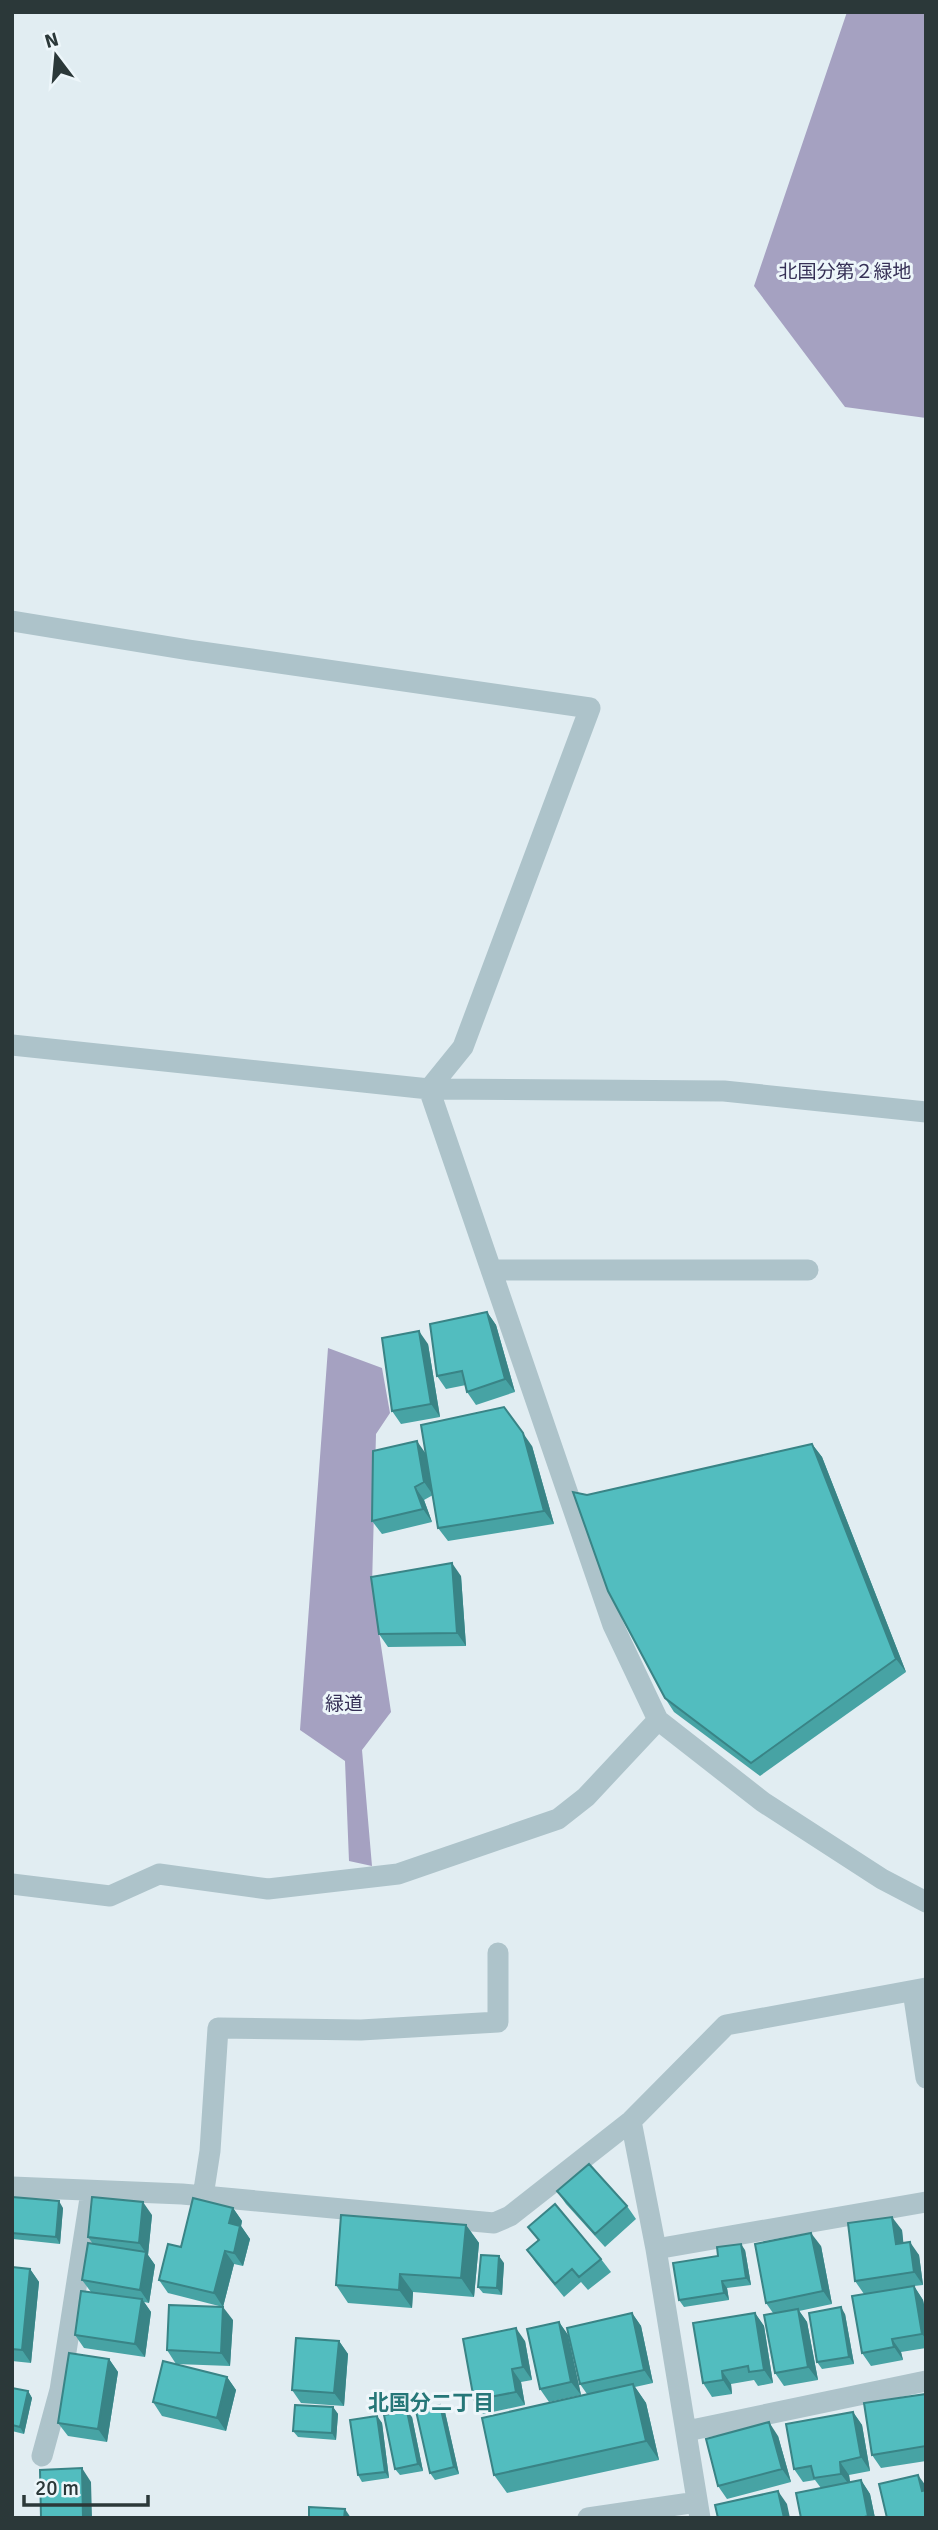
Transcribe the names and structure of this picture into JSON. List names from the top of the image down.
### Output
{
  "districts": ["北国分二丁目"],
  "parks": ["北国分第２緑地", "緑道"],
  "scale_bar": "20 m",
  "north": "top"
}
